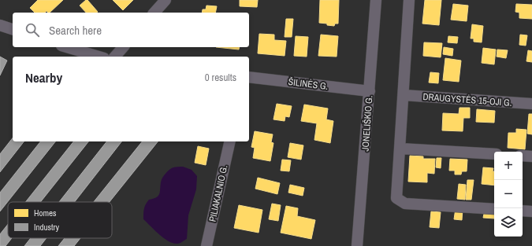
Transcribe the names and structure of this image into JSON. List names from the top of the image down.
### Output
{
  "streets": {
    "street": [
      "ŠILINĖS G.",
      "DRAUGYSTĖS 15-OJI G.",
      "JONELIŠKIO G.",
      "PILIAKALNIO G."
    ]
  },
  "crossings": [
    ["ŠILINĖS G.", "JONELIŠKIO G."]
  ],
  "legend": ["Homes", "Industry"],
  "page": {
    "search": "Search here",
    "heading": ["Nearby", "0 results"],
    "map_buttons": ["+", "−"]
  }
}
